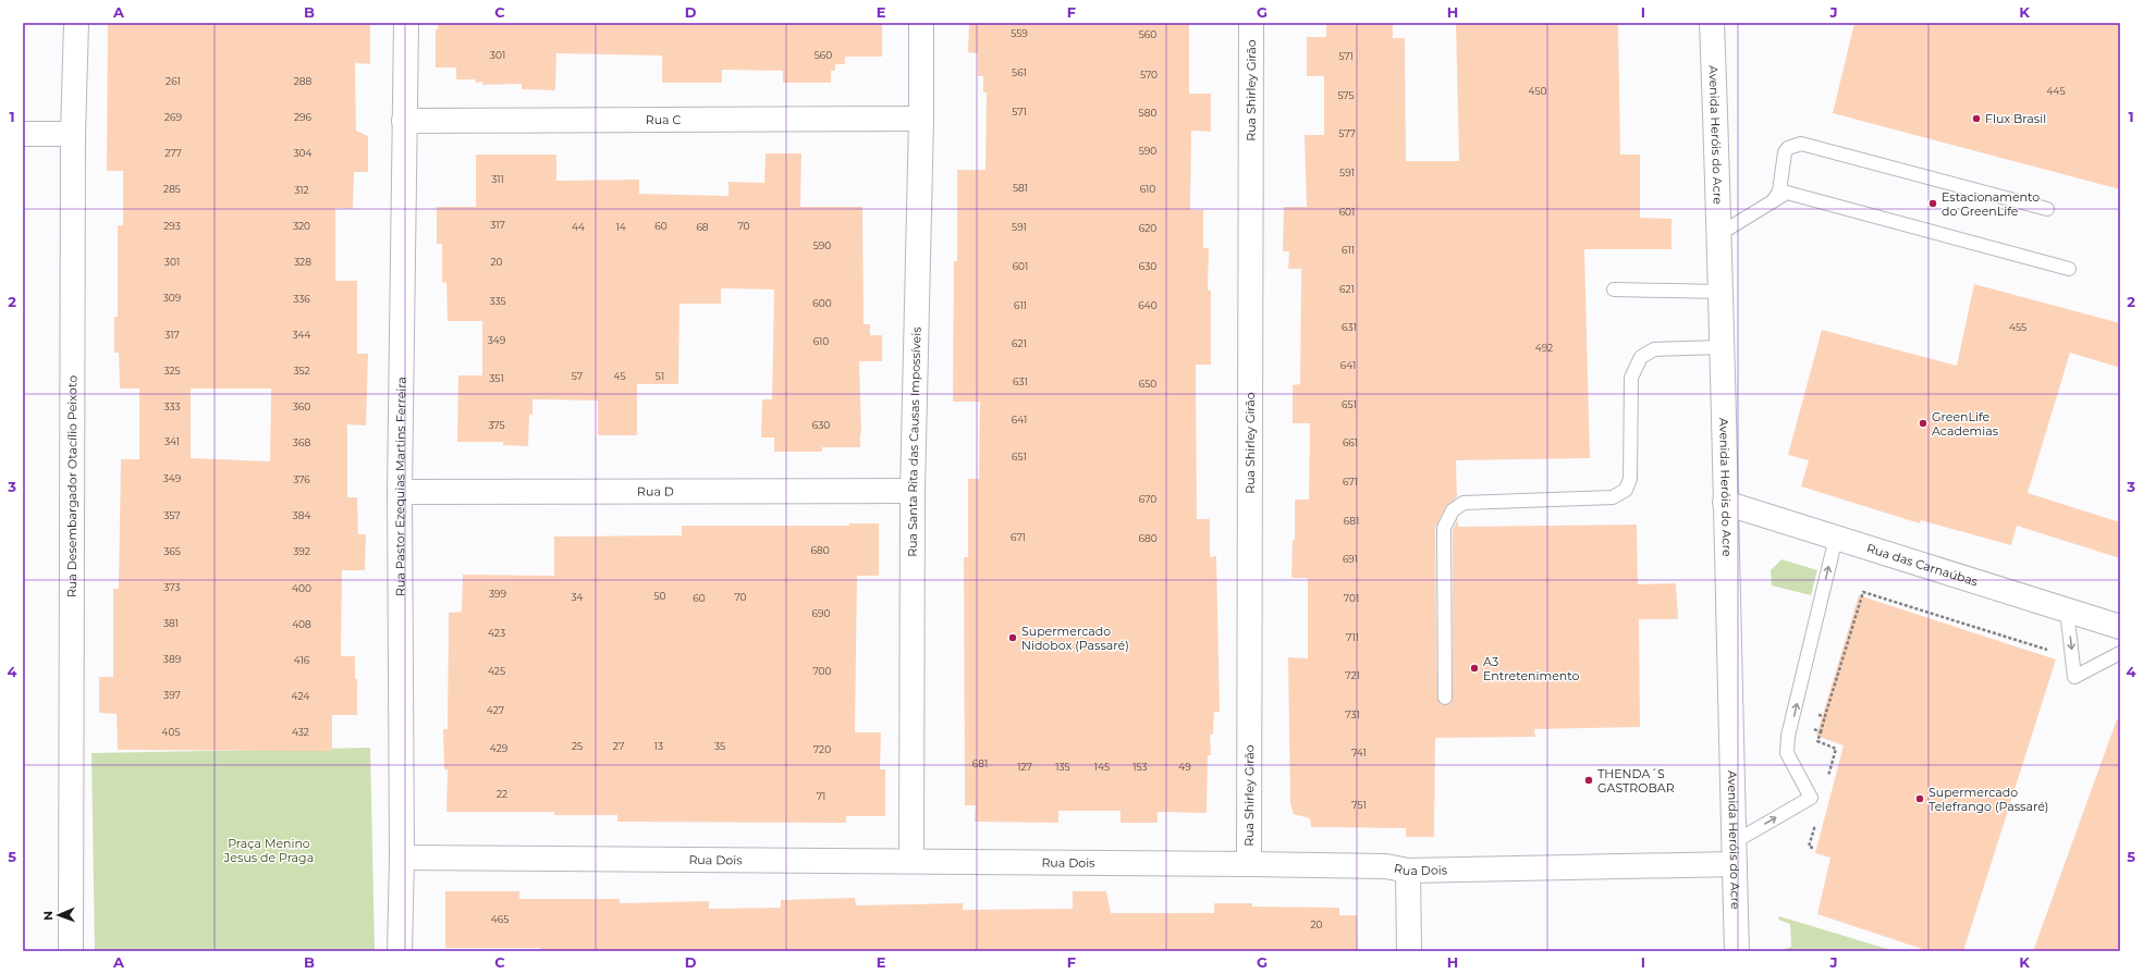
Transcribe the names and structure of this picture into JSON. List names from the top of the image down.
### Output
{
  "streets": {
    "street": [
      "Rua Shirley Girão",
      "Rua C",
      "Avenida Heróis do Acre",
      "Rua Santa Rita das Causas Impossíveis",
      "Rua Desembargador Otacílio Peixoto",
      "Rua Pastor Ezequias Martins Ferreira",
      "Rua D",
      "Rua das Carnaúbas",
      "Rua Dois"
    ]
  },
  "crossings": [
    ["Rua Shirley Girão", "Rua Dois"],
    ["Rua C", "Rua Santa Rita das Causas Impossíveis"],
    ["Rua C", "Rua Pastor Ezequias Martins Ferreira"],
    ["Avenida Heróis do Acre", "Rua das Carnaúbas"],
    ["Avenida Heróis do Acre", "Rua Dois"],
    ["Rua Santa Rita das Causas Impossíveis", "Rua D"],
    ["Rua Santa Rita das Causas Impossíveis", "Rua Dois"],
    ["Rua Pastor Ezequias Martins Ferreira", "Rua D"],
    ["Rua Pastor Ezequias Martins Ferreira", "Rua Dois"]
  ],
  "parks": ["Praça Menino Jesus de Praga"],
  "places": [
    "Flux Brasil",
    "Estacionamento do GreenLife",
    "GreenLife Academias",
    "Supermercado Nidobox (Passaré)",
    "A3 Entretenimento",
    "THENDA´S GASTROBAR",
    "Supermercado Telefrango (Passaré)"
  ],
  "house_numbers": [
    "559",
    "560",
    "301",
    "560",
    "571",
    "561",
    "570",
    "261",
    "288",
    "450",
    "445",
    "575",
    "571",
    "580",
    "269",
    "296",
    "577",
    "590",
    "277",
    "304",
    "591",
    "311",
    "581",
    "285",
    "610",
    "312",
    "601",
    "317",
    "293",
    "320",
    "60",
    "70",
    "44",
    "14",
    "68",
    "591",
    "620",
    "590",
    "611",
    "301",
    "328",
    "20",
    "601",
    "630",
    "621",
    "309",
    "336",
    "335",
    "600",
    "611",
    "640",
    "631",
    "455",
    "317",
    "344",
    "349",
    "610",
    "621",
    "492",
    "641",
    "325",
    "352",
    "57",
    "45",
    "51",
    "351",
    "631",
    "650",
    "651",
    "333",
    "360",
    "641",
    "375",
    "630",
    "341",
    "368",
    "661",
    "651",
    "349",
    "376",
    "671",
    "670",
    "357",
    "384",
    "681",
    "671",
    "680",
    "680",
    "365",
    "392",
    "691",
    "373",
    "400",
    "399",
    "50",
    "34",
    "70",
    "60",
    "701",
    "690",
    "381",
    "408",
    "423",
    "711",
    "389",
    "416",
    "425",
    "700",
    "721",
    "397",
    "424",
    "427",
    "731",
    "405",
    "432",
    "25",
    "27",
    "13",
    "35",
    "429",
    "720",
    "741",
    "681",
    "127",
    "135",
    "145",
    "153",
    "49",
    "22",
    "71",
    "751",
    "465",
    "20"
  ],
  "north": "left",
  "grid": {
    "columns": [
      "A",
      "B",
      "C",
      "D",
      "E",
      "F",
      "G",
      "H",
      "I",
      "J",
      "K"
    ],
    "rows": [
      "1",
      "2",
      "3",
      "4",
      "5"
    ]
  }
}
